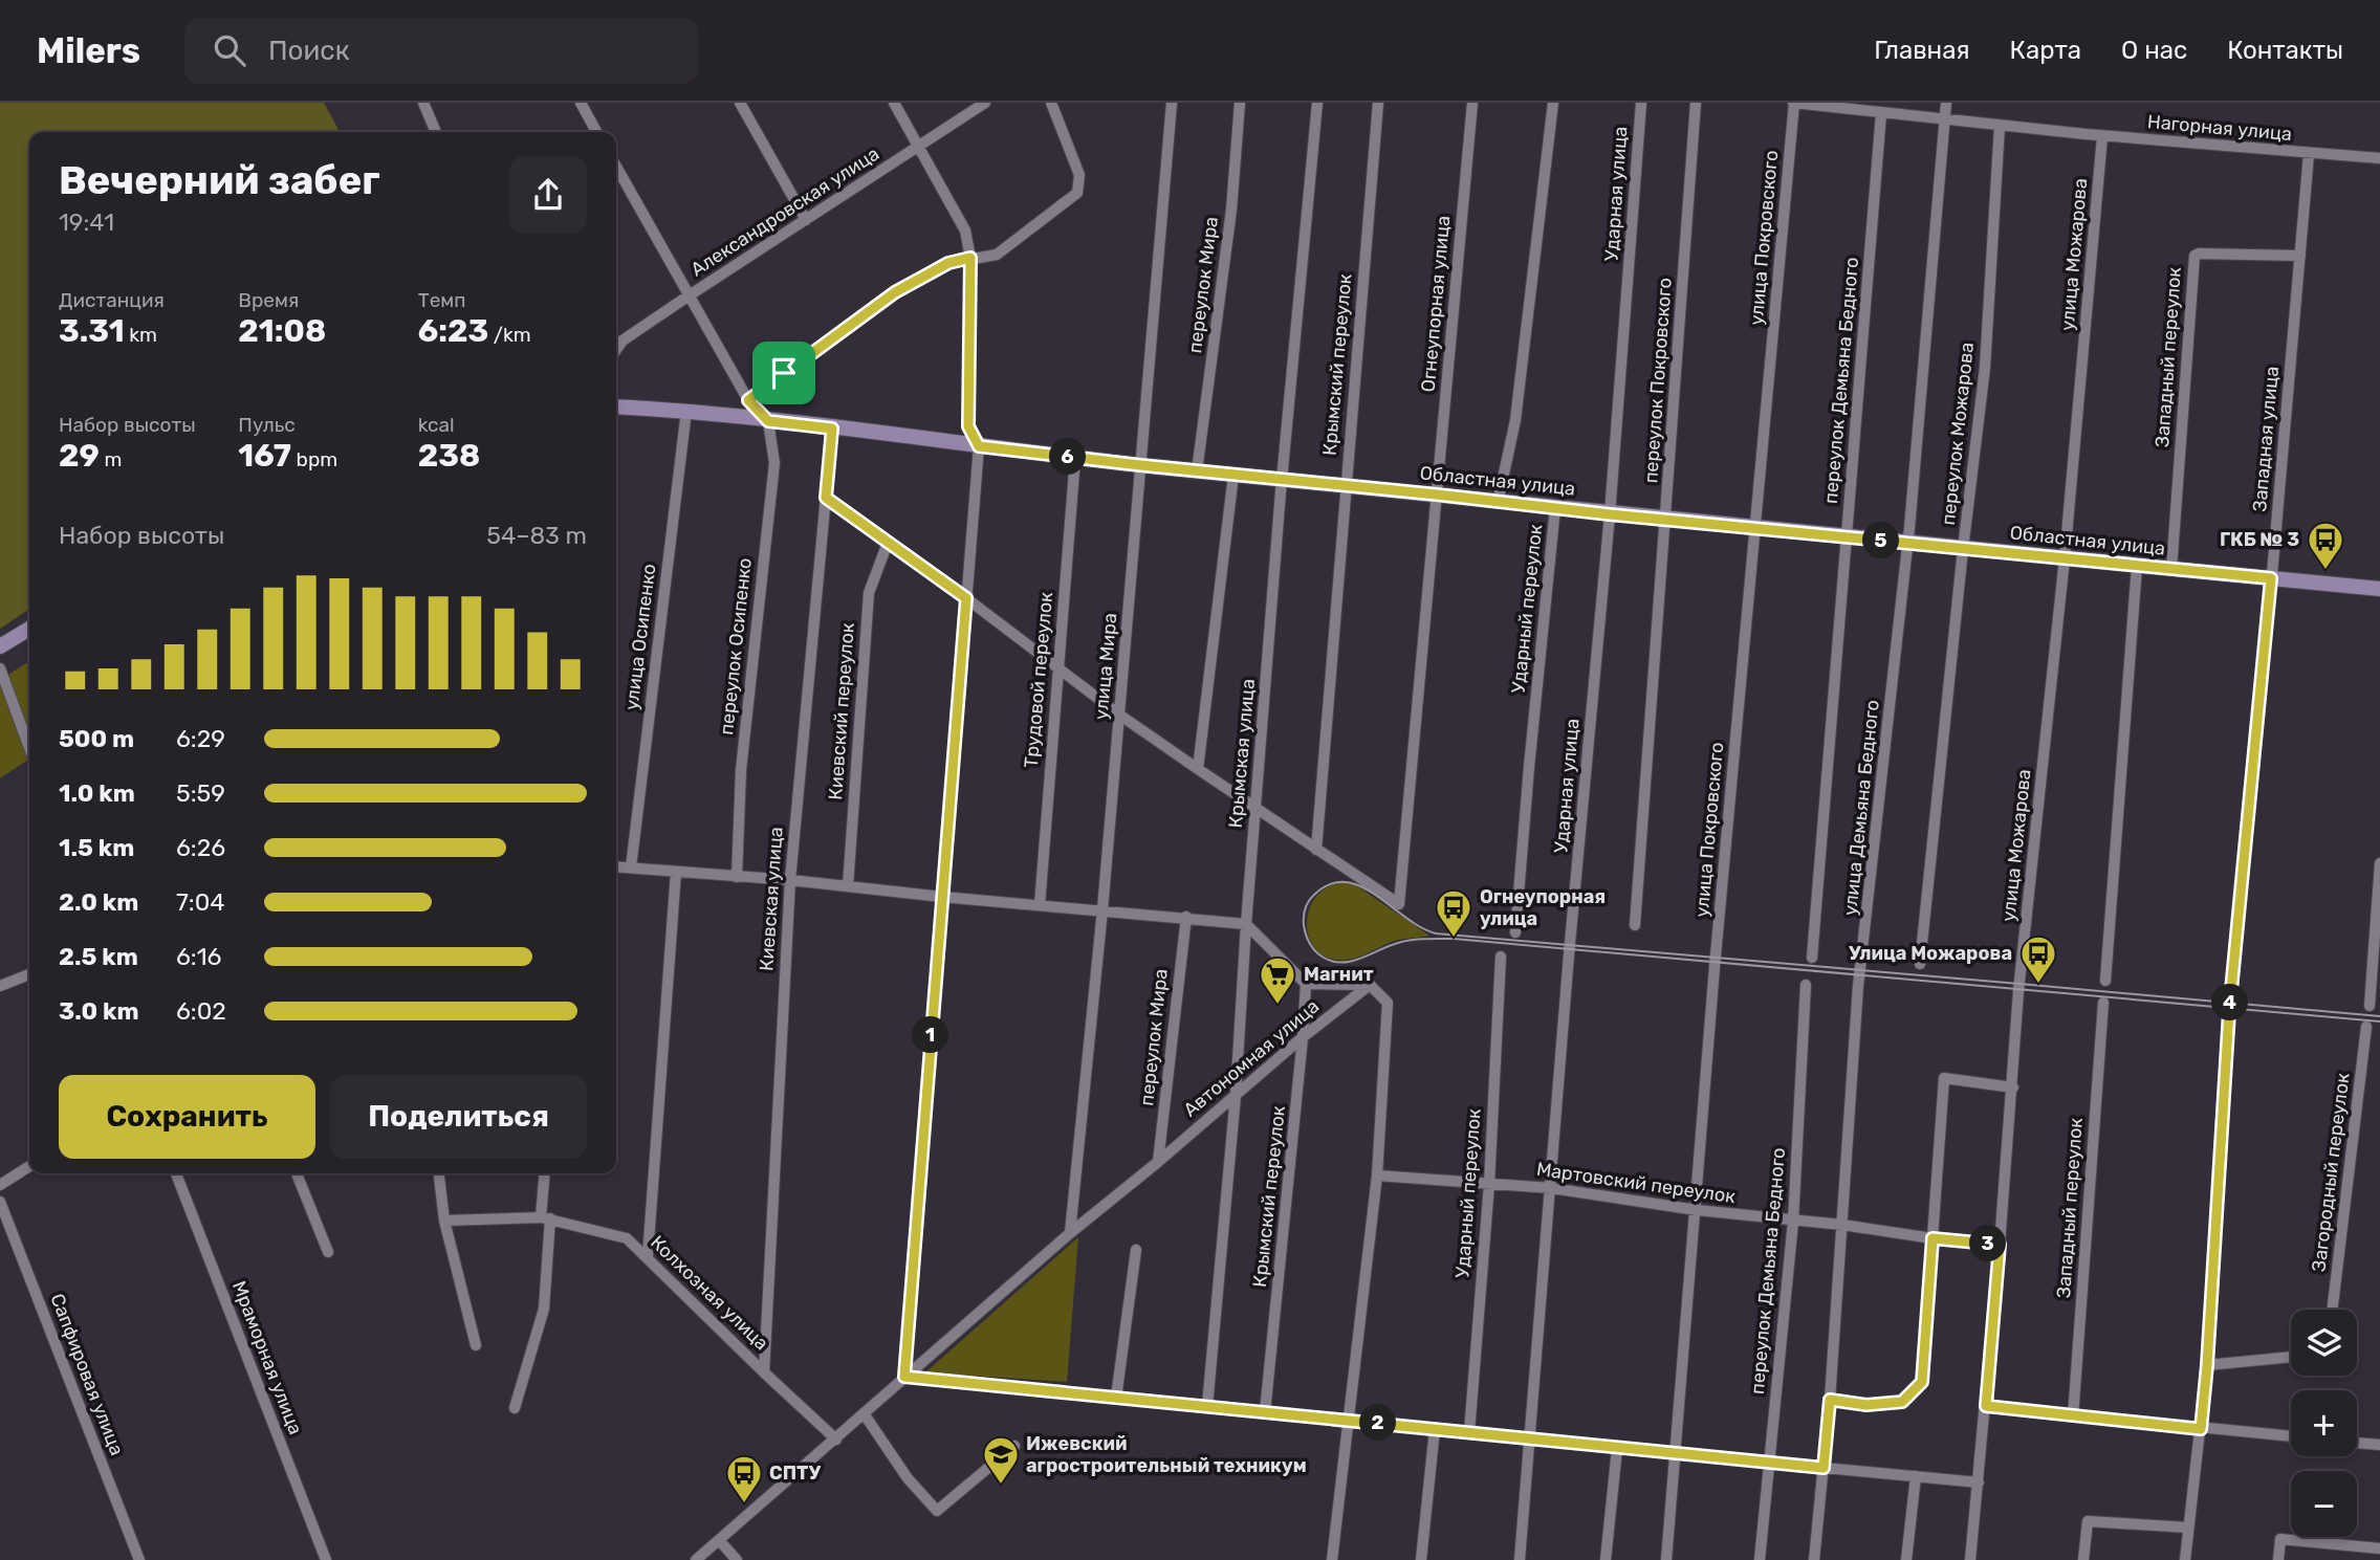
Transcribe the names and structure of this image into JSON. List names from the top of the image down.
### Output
{
  "streets": {
    "main road": ["Областная улица"],
    "street": [
      "Нагорная улица",
      "Ударная улица",
      "Александровская улица",
      "улица Покровского",
      "улица Можарова",
      "переулок Мира",
      "Огнеупорная улица",
      "Западный переулок",
      "Крымский переулок",
      "переулок Покровского",
      "переулок Демьяна Бедного",
      "переулок Можарова",
      "Западная улица",
      "Ударный переулок",
      "улица Осипенко",
      "переулок Осипенко",
      "улица Мира",
      "Трудовой переулок",
      "Киевский переулок",
      "Крымская улица",
      "улица Демьяна Бедного",
      "Киевская улица",
      "Автономная улица",
      "Загородный переулок",
      "Мартовский переулок",
      "Колхозная улица",
      "Мраморная улица",
      "Сапфировая улица"
    ]
  },
  "crossings": [
    ["Нагорная улица", "улица Покровского"],
    ["Нагорная улица", "улица Можарова"],
    ["Нагорная улица", "переулок Демьяна Бедного"],
    ["Нагорная улица", "переулок Можарова"],
    ["Нагорная улица", "Западная улица"],
    ["Нагорная улица", "улица Демьяна Бедного"],
    ["Ударная улица", "Областная улица"],
    ["Ударная улица", "Мартовский переулок"],
    ["улица Покровского", "Областная улица"],
    ["улица Покровского", "Мартовский переулок"],
    ["улица Можарова", "Областная улица"],
    ["улица Можарова", "Мартовский переулок"],
    ["переулок Мира", "Областная улица"],
    ["переулок Мира", "Автономная улица"],
    ["Огнеупорная улица", "Крымский переулок"],
    ["Огнеупорная улица", "Областная улица"],
    ["Западный переулок", "Западная улица"],
    ["Западный переулок", "Областная улица"],
    ["Крымский переулок", "Областная улица"],
    ["Крымский переулок", "Автономная улица"],
    ["переулок Покровского", "Областная улица"],
    ["переулок Демьяна Бедного", "Областная улица"],
    ["переулок Демьяна Бедного", "Мартовский переулок"],
    ["переулок Можарова", "Областная улица"],
    ["Западная улица", "Областная улица"],
    ["Областная улица", "Ударный переулок"],
    ["Областная улица", "улица Осипенко"],
    ["Областная улица", "переулок Осипенко"],
    ["Областная улица", "улица Мира"],
    ["Областная улица", "Трудовой переулок"],
    ["Областная улица", "Крымская улица"],
    ["Областная улица", "улица Демьяна Бедного"],
    ["Областная улица", "Киевская улица"],
    ["Ударный переулок", "Мартовский переулок"],
    ["улица Мира", "Автономная улица"],
    ["Крымская улица", "Автономная улица"],
    ["улица Демьяна Бедного", "Мартовский переулок"],
    ["Киевская улица", "Колхозная улица"],
    ["Автономная улица", "Колхозная улица"]
  ],
  "places": {
    "bus stop": [
      "ГКБ № 3",
      "Огнеупорная улица",
      "Улица Можарова",
      "СПТУ"
    ],
    "supermarket": ["Магнит"],
    "school or university": ["Ижевский агростроительный техникум"]
  },
  "page": {
    "header": "Milers",
    "search": "Поиск",
    "nav": [
      "Главная",
      "Карта",
      "О нас",
      "Контакты"
    ],
    "heading": ["Вечерний забег", "19:41"],
    "stats": [
      ["Дистанция", "3.31 km"],
      ["Время", "21:08"],
      ["Темп", "6:23 /km"],
      ["Набор высоты", "29 m"],
      ["Пульс", "167 bpm"],
      ["kcal", "238"]
    ],
    "pins": [
      "6",
      "5",
      "4",
      "1",
      "3",
      "2"
    ],
    "chart": ["Набор высоты", "54–83 m"],
    "list": [
      {
        "name": "500 m",
        "note": "6:29"
      },
      {
        "name": "1.0 km",
        "note": "5:59"
      },
      {
        "name": "1.5 km",
        "note": "6:26"
      },
      {
        "name": "2.0 km",
        "note": "7:04"
      },
      {
        "name": "2.5 km",
        "note": "6:16"
      },
      {
        "name": "3.0 km",
        "note": "6:02"
      }
    ],
    "buttons": ["Сохранить", "Поделиться"],
    "map_buttons": ["+", "−"]
  }
}
